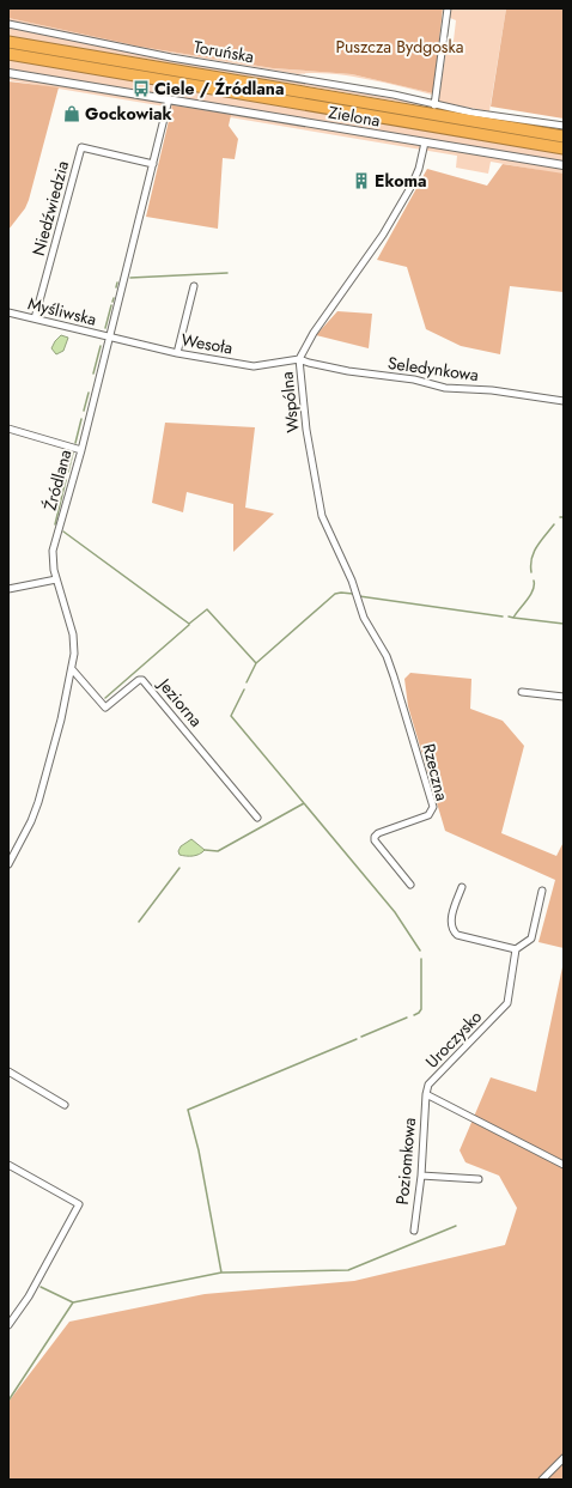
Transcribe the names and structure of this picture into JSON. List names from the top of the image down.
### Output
{
  "streets": {
    "street": [
      "Toruńska",
      "Zielona",
      "Niedźwiedzia",
      "Myśliwska",
      "Wesoła",
      "Seledynkowa",
      "Wspólna",
      "Źródlana",
      "Jeziorna",
      "Rzeczna",
      "Uroczysko",
      "Poziomkowa"
    ]
  },
  "crossings": [
    ["Zielona", "Wspólna"],
    ["Zielona", "Źródlana"],
    ["Niedźwiedzia", "Myśliwska"],
    ["Niedźwiedzia", "Źródlana"],
    ["Myśliwska", "Wesoła"],
    ["Myśliwska", "Źródlana"],
    ["Wesoła", "Seledynkowa"],
    ["Wesoła", "Wspólna"],
    ["Wesoła", "Źródlana"],
    ["Seledynkowa", "Wspólna"],
    ["Wspólna", "Rzeczna"],
    ["Źródlana", "Jeziorna"],
    ["Uroczysko", "Poziomkowa"]
  ],
  "parks": ["Puszcza Bydgoska"],
  "places": {
    "bus stop": ["Ciele / Źródlana"],
    "shop": ["Gockowiak"],
    "building": ["Ekoma"]
  }
}
